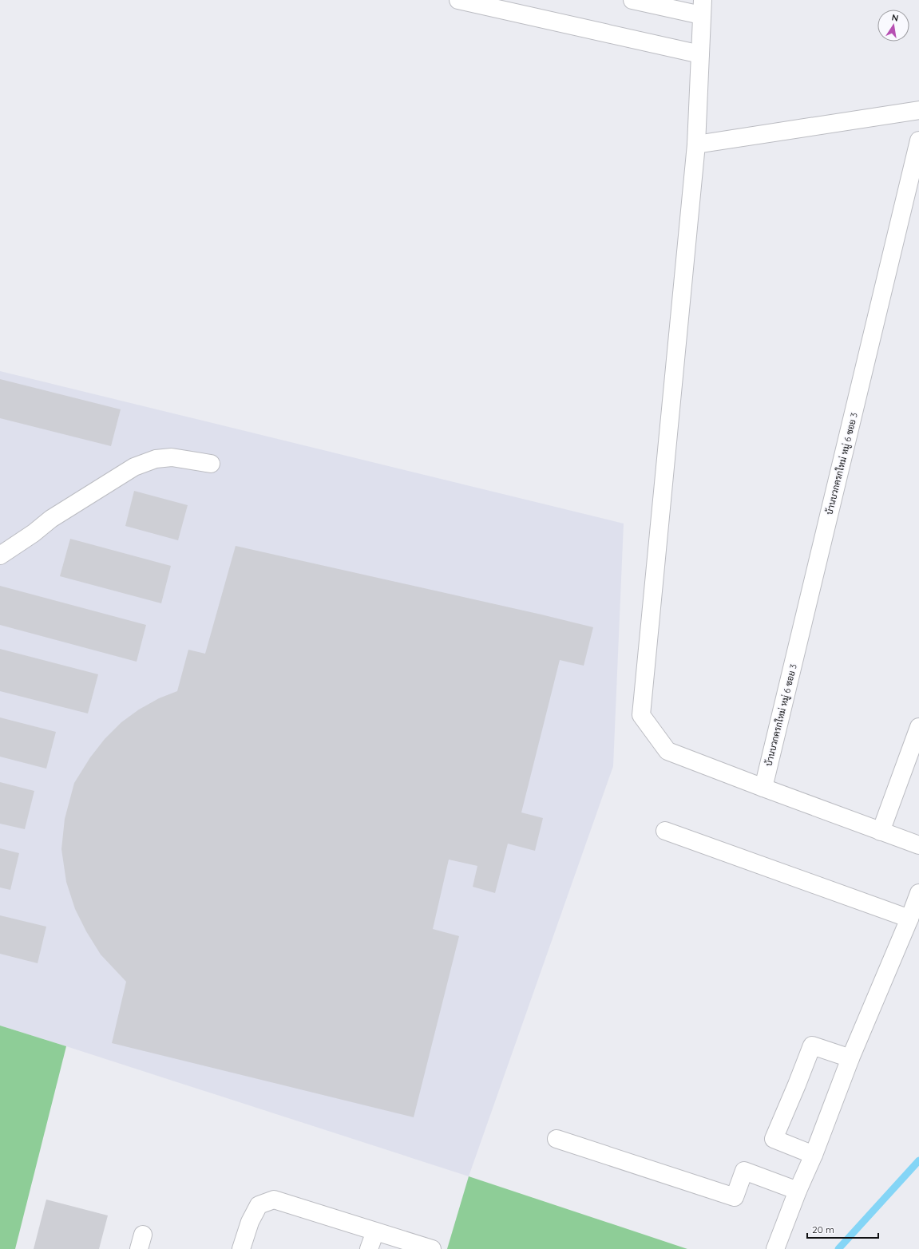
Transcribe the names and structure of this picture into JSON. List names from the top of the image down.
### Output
{
  "streets": {
    "street": ["บ้านบวกครกใหม่ หมู่ 6 ซอย 3"]
  },
  "scale_bar": "20 m",
  "north": "top"
}
